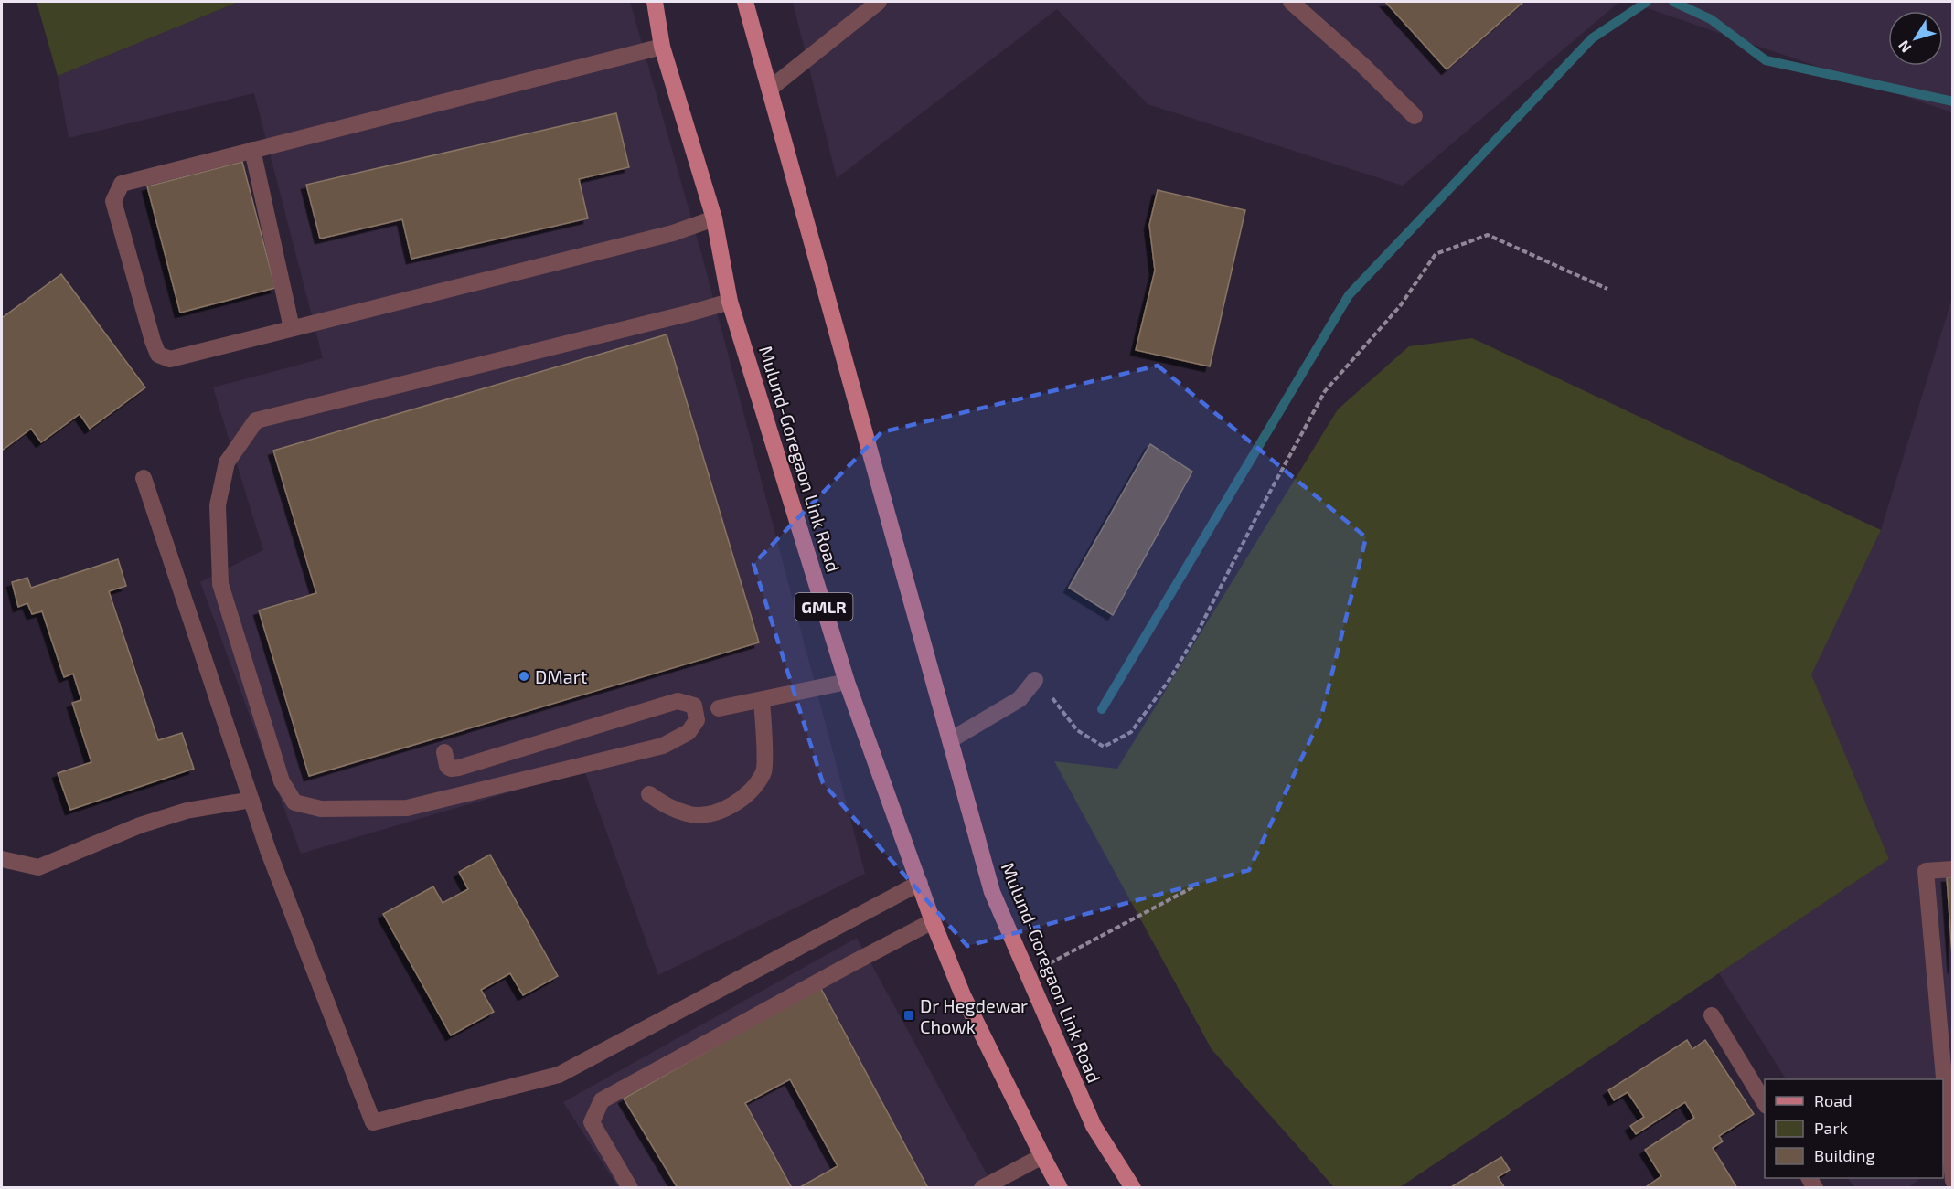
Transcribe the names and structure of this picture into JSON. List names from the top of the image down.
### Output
{
  "streets": {
    "main road": ["Mulund-Goregaon Link Road", "GMLR"]
  },
  "places": {
    "other": ["DMart"],
    "transit": ["Dr Hegdewar Chowk"]
  },
  "legend": ["Road", "Park", "Building"],
  "north": "bottom left"
}
